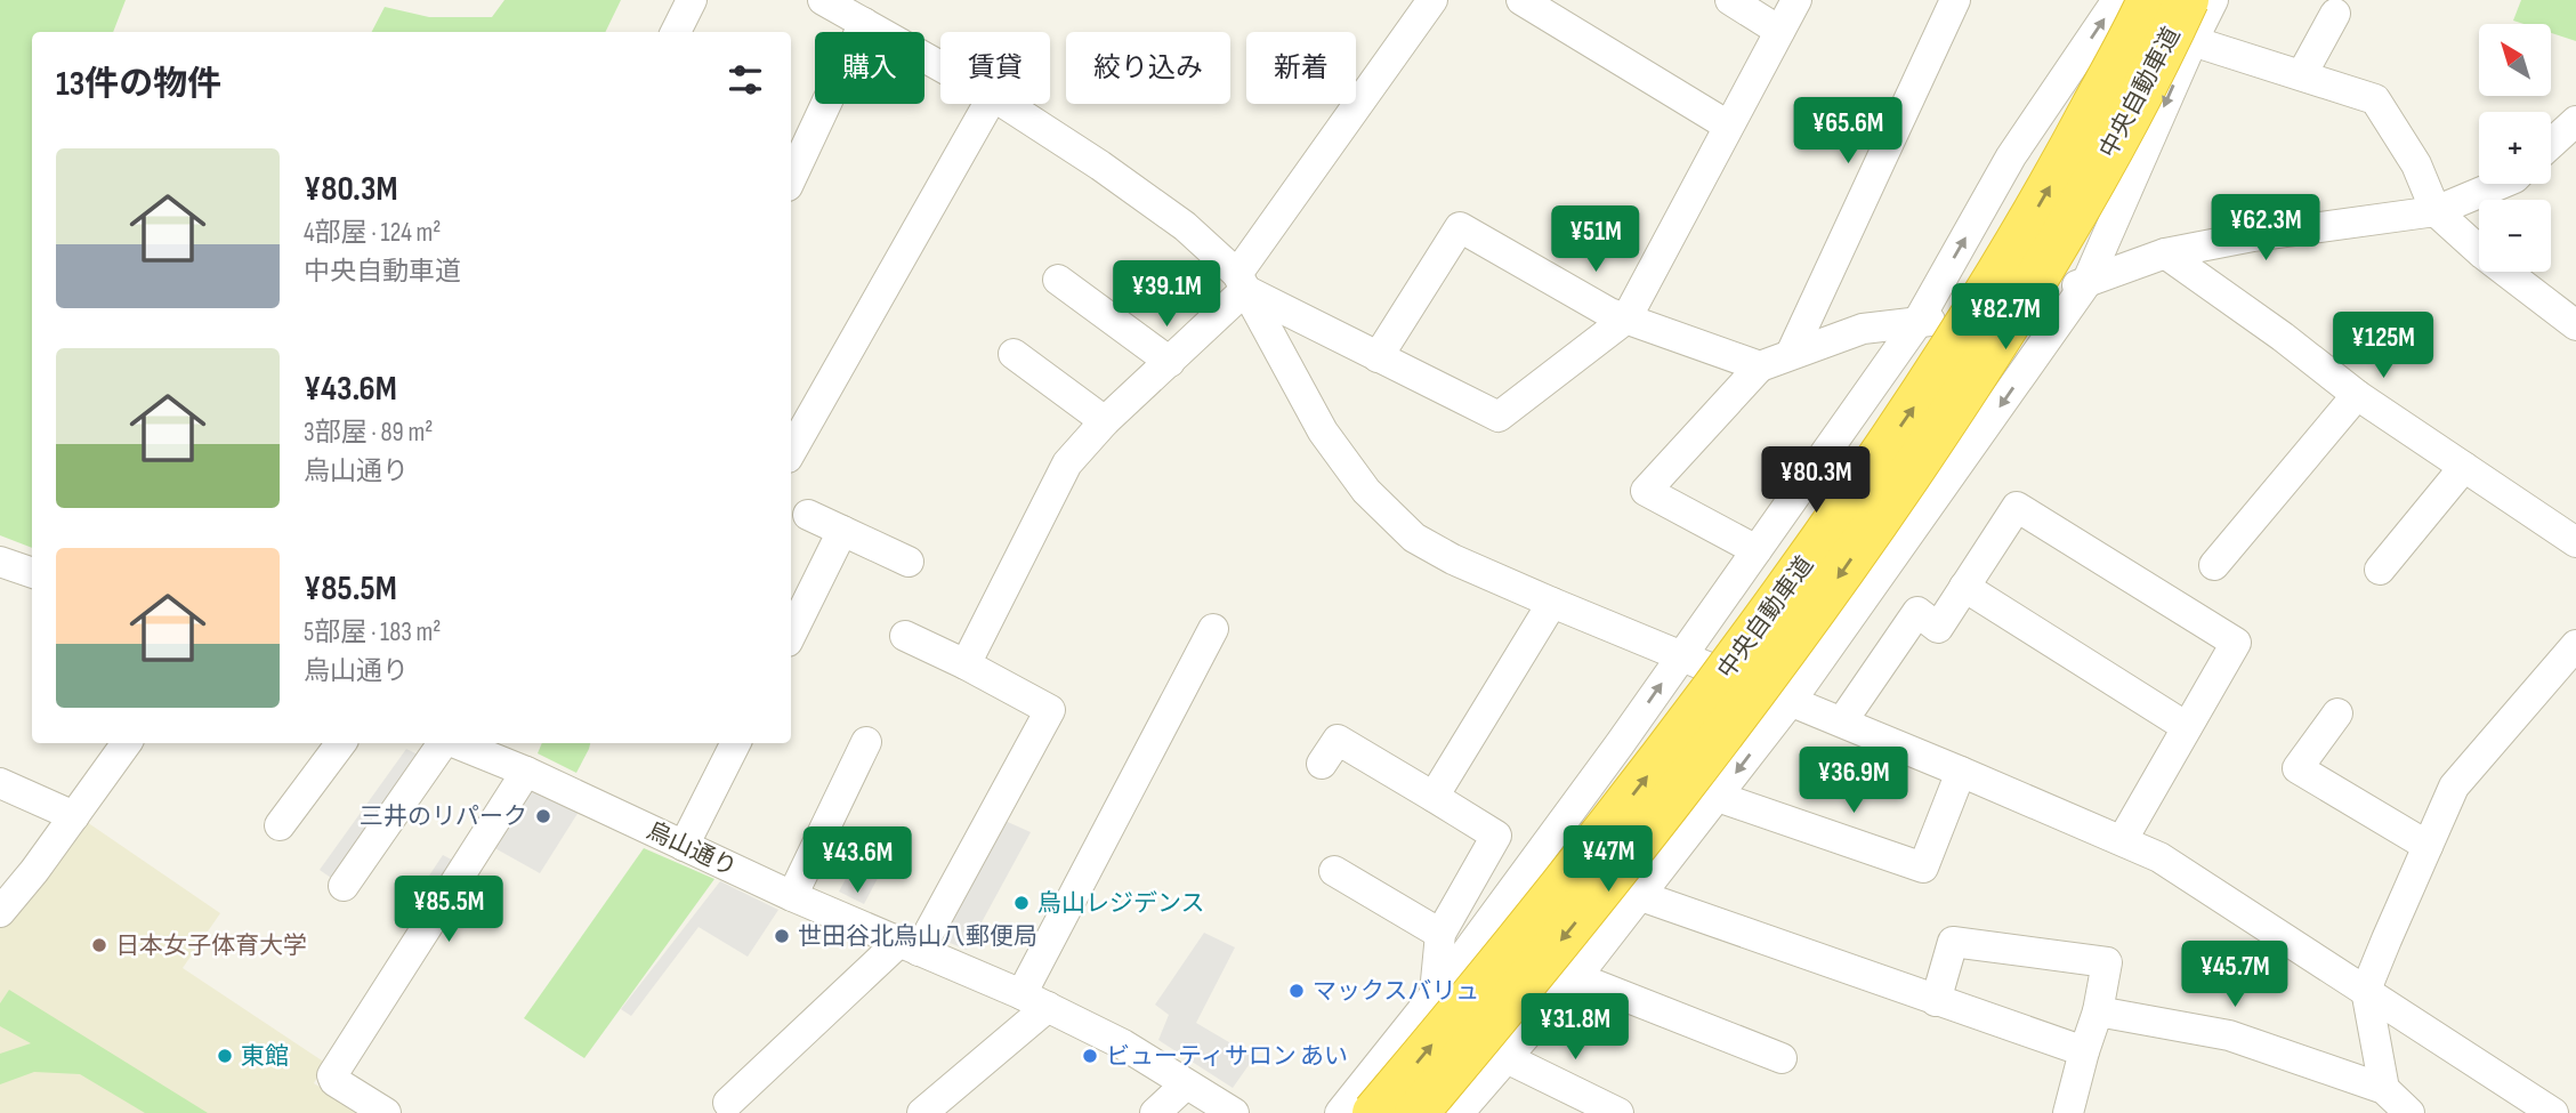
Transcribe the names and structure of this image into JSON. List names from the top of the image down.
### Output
{
  "streets": {
    "highway": ["中央自動車道"],
    "street": ["烏山通り"]
  },
  "places": [
    "三井のリパーク",
    "烏山レジデンス",
    "世田谷北烏山八郵便局",
    "日本女子体育大学",
    "マックスバリュ",
    "東館",
    "ビューティサロン あい"
  ],
  "north": "top left",
  "page": {
    "map_buttons": ["+", "−"],
    "chip": [
      "購入",
      "賃貸",
      "絞り込み",
      "新着"
    ],
    "heading": "13件の物件",
    "price": [
      "¥65.6M",
      "¥62.3M",
      "¥51M",
      "¥39.1M",
      "¥82.7M",
      "¥125M",
      "¥80.3M",
      "¥36.9M",
      "¥47M",
      "¥43.6M",
      "¥85.5M",
      "¥45.7M",
      "¥31.8M"
    ],
    "list": [
      {
        "name": "¥80.3M",
        "note": "4部屋 · 124 m² · 中央自動車道"
      },
      {
        "name": "¥43.6M",
        "note": "3部屋 · 89 m² · 烏山通り"
      },
      {
        "name": "¥85.5M",
        "note": "5部屋 · 183 m² · 烏山通り"
      }
    ]
  }
}
